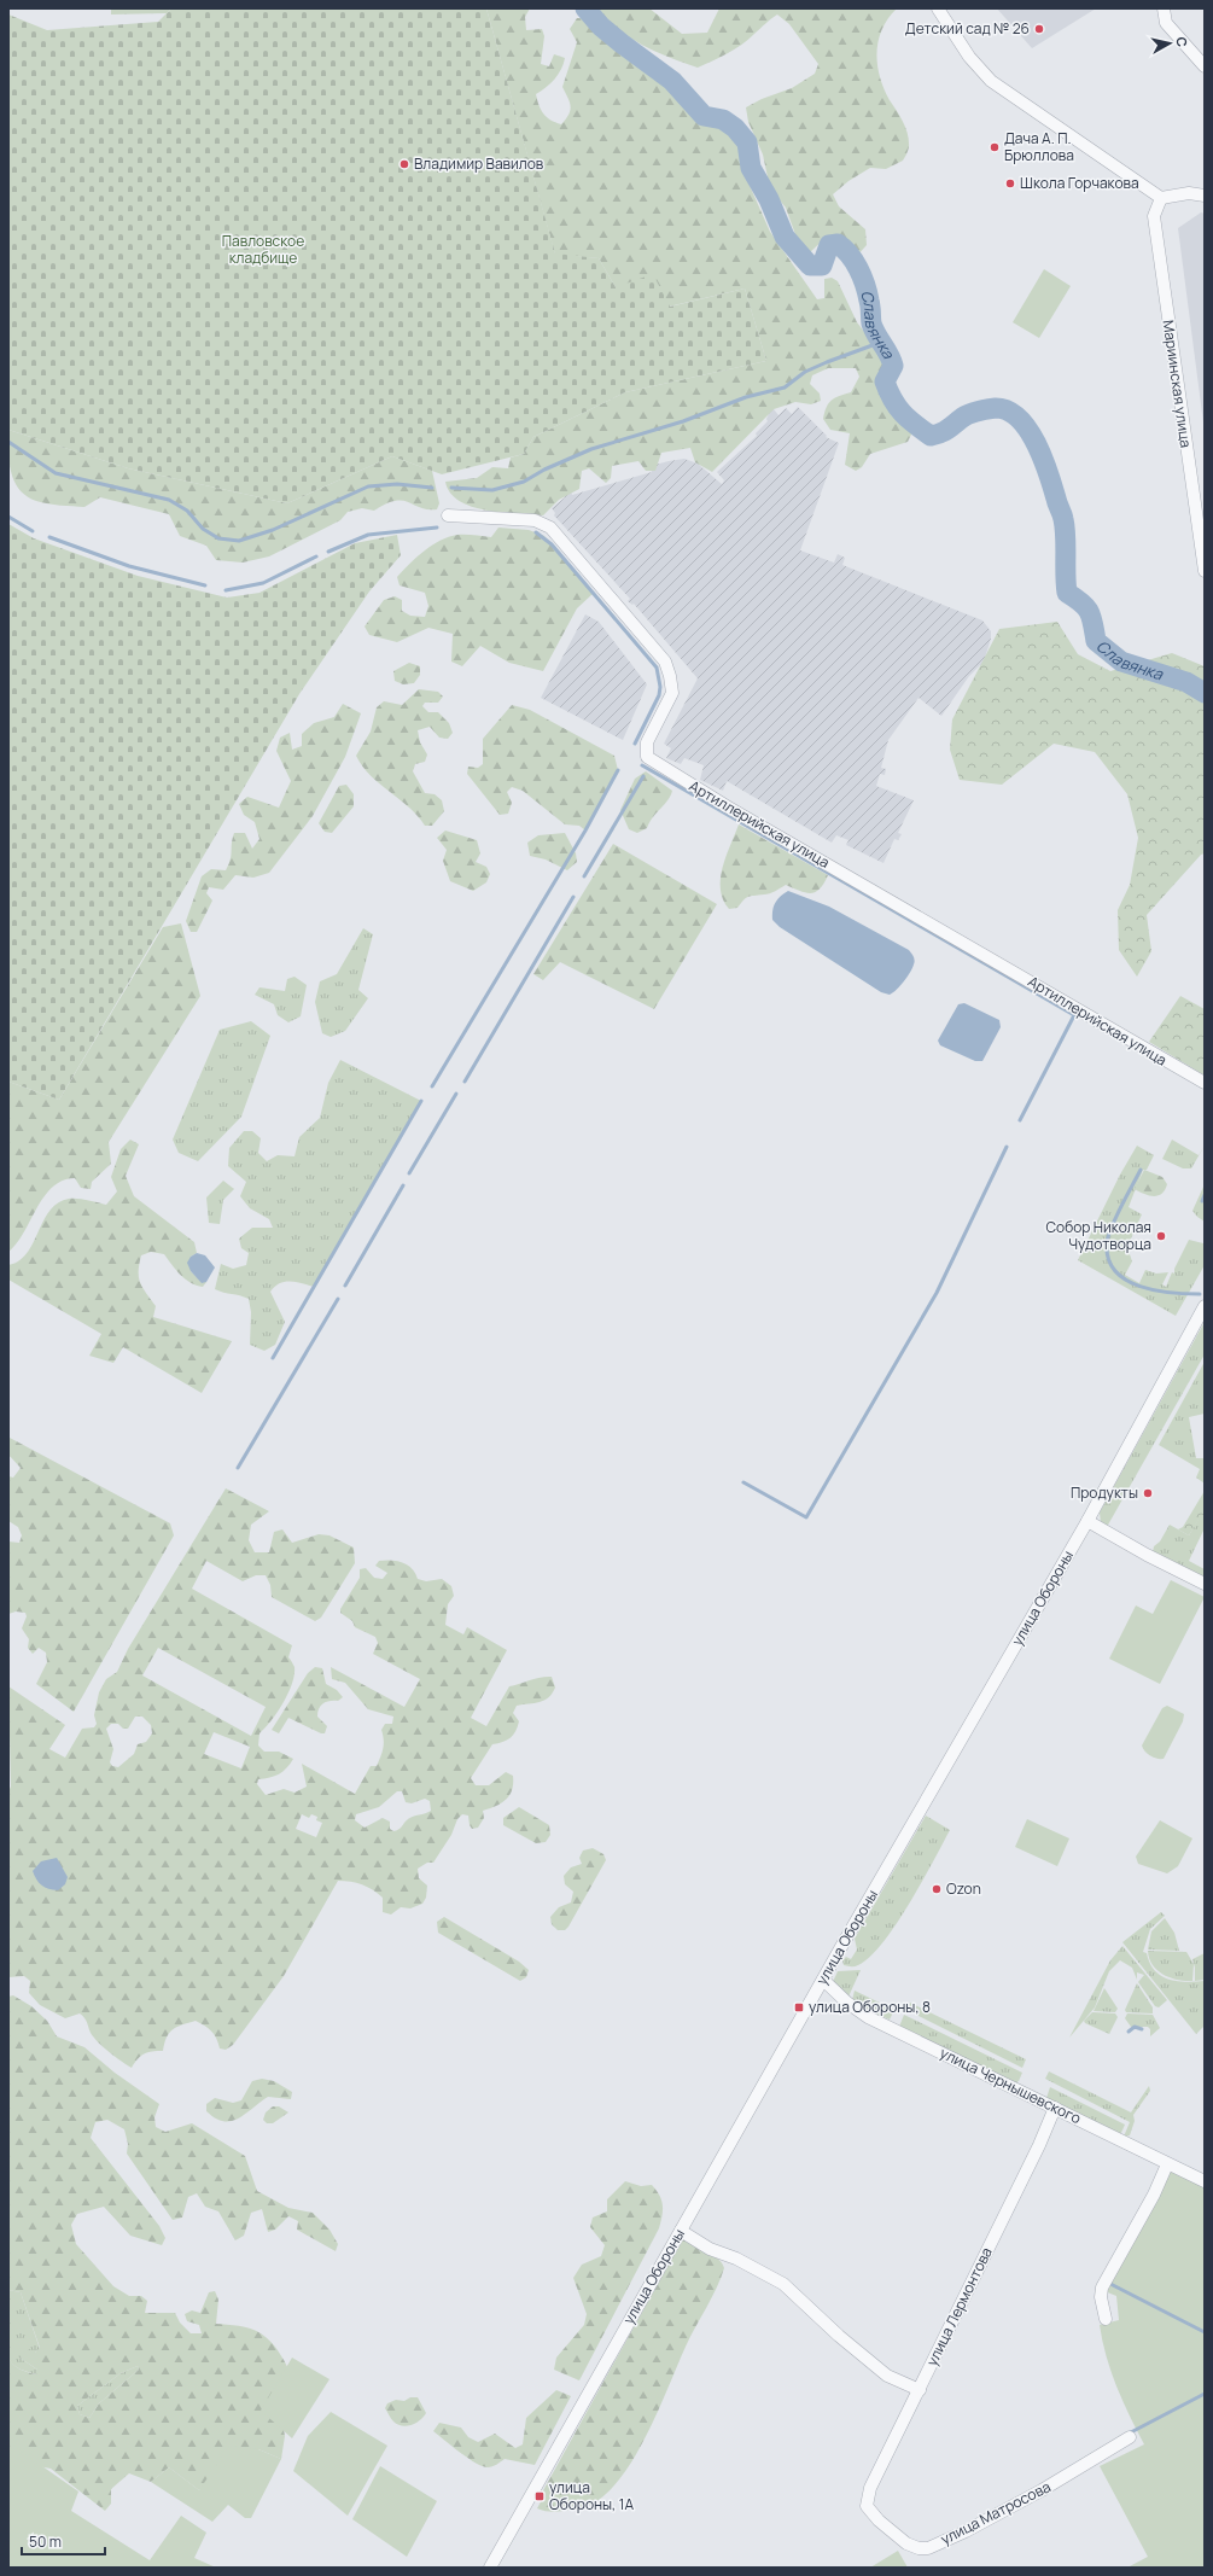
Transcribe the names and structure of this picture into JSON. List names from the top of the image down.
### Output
{
  "streets": {
    "street": [
      "Мариинская улица",
      "Артиллерийская улица",
      "улица Обороны",
      "улица Чернышевского",
      "улица Лермонтова",
      "улица Матросова"
    ]
  },
  "crossings": [
    ["улица Обороны", "улица Чернышевского"],
    ["улица Чернышевского", "улица Лермонтова"],
    ["улица Лермонтова", "улица Матросова"]
  ],
  "water": ["Славянка"],
  "parks": ["Павловское кладбище"],
  "places": {
    "other": [
      "Детский сад № 26",
      "Дача А. П. Брюллова",
      "Владимир Вавилов",
      "Школа Горчакова",
      "Собор Николая Чудотворца",
      "Продукты",
      "Ozon"
    ],
    "transit": ["улица Обороны, 8", "улица Обороны, 1А"]
  },
  "scale_bar": "50 m",
  "north": "right"
}
